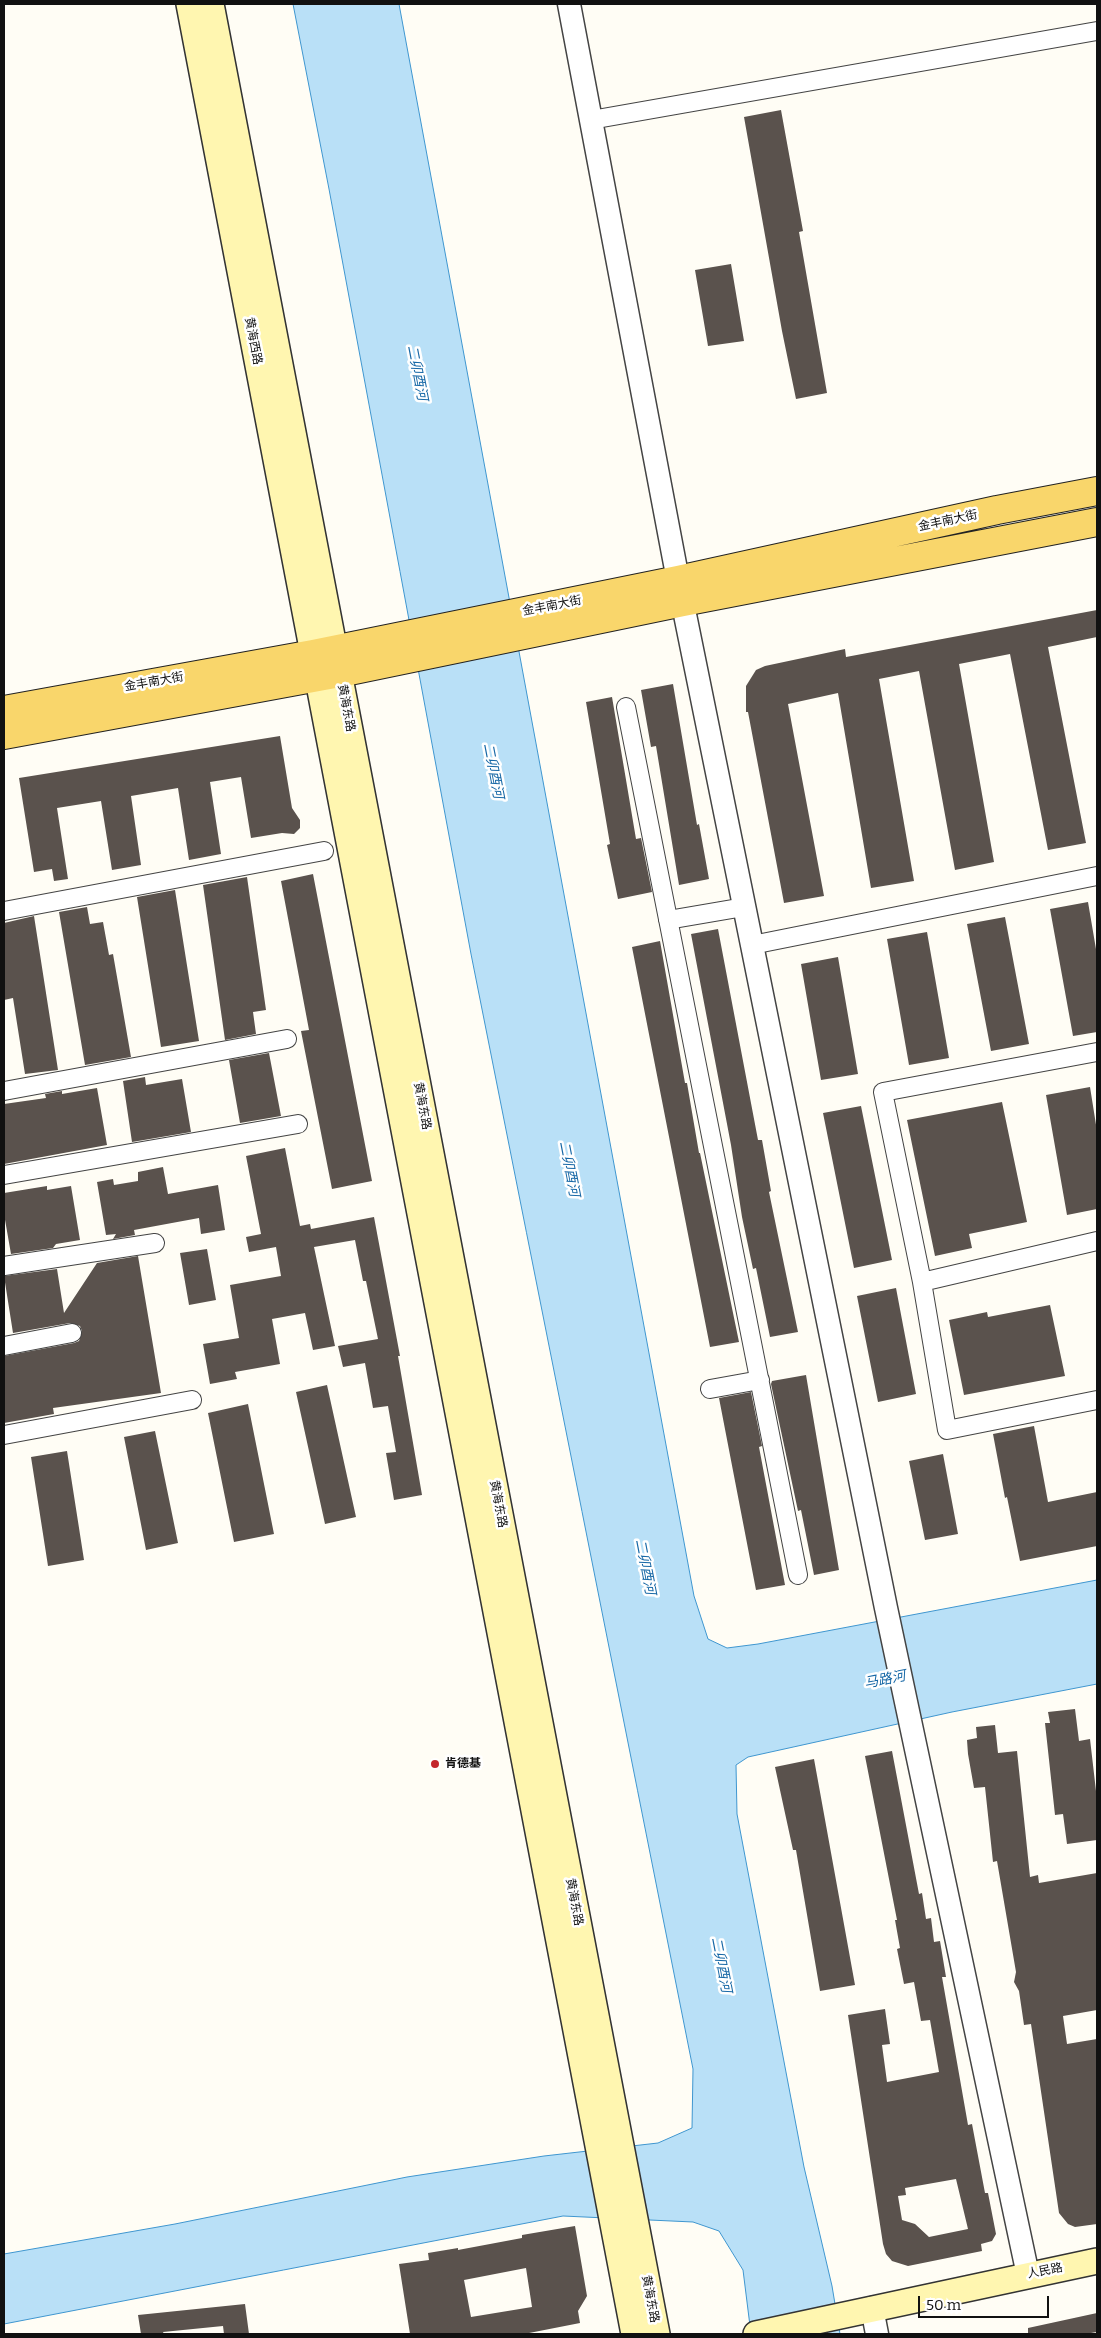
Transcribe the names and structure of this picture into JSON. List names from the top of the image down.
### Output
{
  "streets": {
    "main road": [
      "黄海西路",
      "金丰南大街",
      "黄海东路",
      "人民路"
    ]
  },
  "crossings": [
    ["黄海西路", "金丰南大街"],
    ["黄海西路", "黄海东路"],
    ["金丰南大街", "黄海东路"]
  ],
  "water": ["二卯酉河", "马路河"],
  "places": ["肯德基"],
  "scale_bar": "50 m"
}
